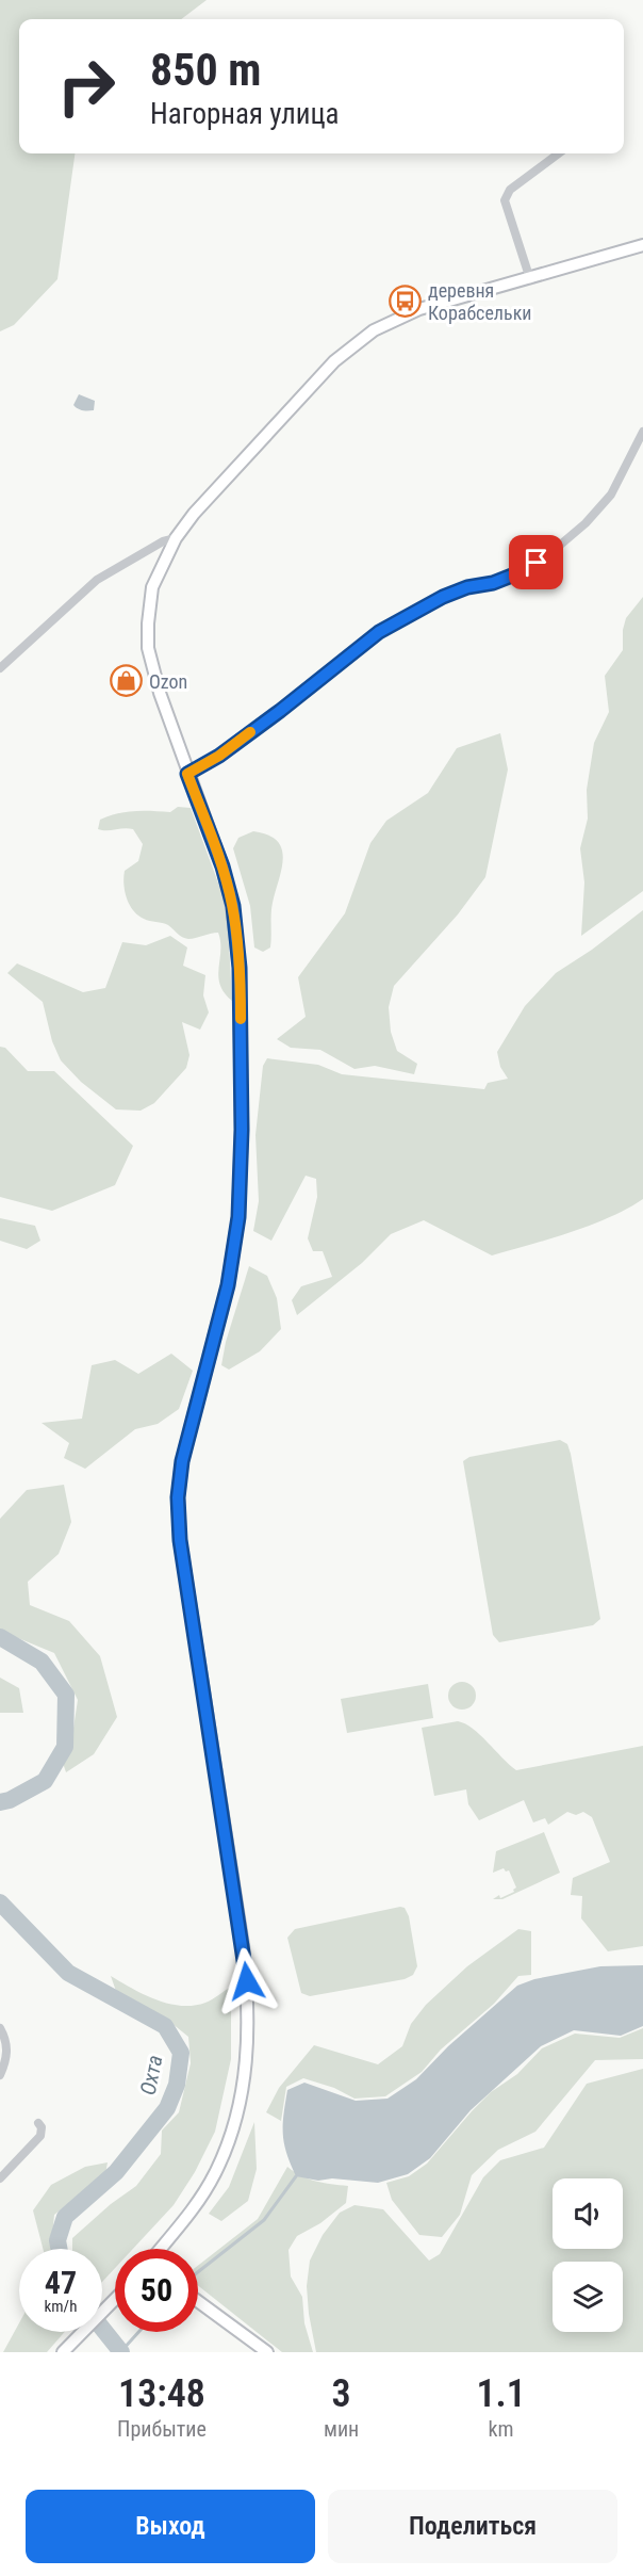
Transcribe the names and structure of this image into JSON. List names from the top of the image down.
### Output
{
  "water": ["Охта"],
  "places": {
    "bus stop": ["деревня Корабсельки"],
    "shop": ["Ozon"]
  },
  "page": {
    "turn": ["850 m", "Нагорная улица"],
    "speed": "47 km/h",
    "limit": "50",
    "eta": [
      "13:48",
      "Прибытие",
      "3",
      "мин",
      "1.1",
      "km"
    ],
    "buttons": ["Выход", "Поделиться"]
  }
}
